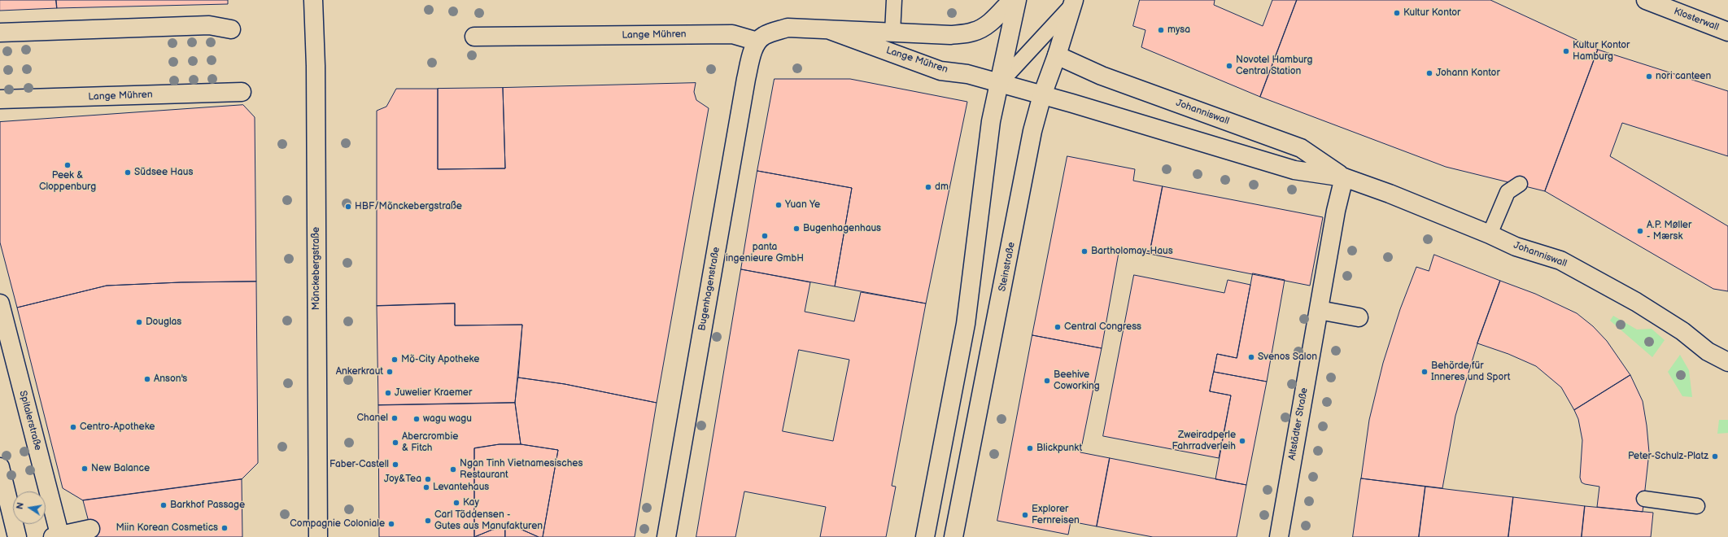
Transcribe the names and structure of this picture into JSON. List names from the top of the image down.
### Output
{
  "streets": {
    "street": [
      "Klosterwall",
      "Lange Mühren",
      "Johanniswall",
      "Steinstraße",
      "Mönckebergstraße",
      "Bugenhagenstraße",
      "Spitalerstraße",
      "Altstädter Straße"
    ]
  },
  "crossings": [
    ["Lange Mühren", "Johanniswall"],
    ["Lange Mühren", "Steinstraße"],
    ["Lange Mühren", "Bugenhagenstraße"],
    ["Johanniswall", "Steinstraße"],
    ["Johanniswall", "Altstädter Straße"]
  ],
  "places": [
    "Kultur Kontor",
    "mysa",
    "Kultur Kontor Hamburg",
    "Novotel Hamburg Central Station",
    "Johann Kontor",
    "nori canteen",
    "Peek & Cloppenburg",
    "Südsee Haus",
    "dm",
    "Yuan Ye",
    "HBF/Mönckebergstraße",
    "Bugenhagenhaus",
    "A.P. Møller - Mærsk",
    "panta ingenieure GmbH",
    "Bartholomay-Haus",
    "Douglas",
    "Central Congress",
    "Svenos Salon",
    "Mö-City Apotheke",
    "Ankerkraut",
    "Behörde für Inneres und Sport",
    "Anson's",
    "Beehive Coworking",
    "Juwelier Kraemer",
    "Chanel",
    "wagu wagu",
    "Centro-Apotheke",
    "Zweiradperle Fahrradverleih",
    "Abercrombie & Fitch",
    "Blickpunkt",
    "Peter-Schulz-Platz",
    "Faber-Castell",
    "New Balance",
    "Ngan Tinh Vietnamesisches Restaurant",
    "Joy&Tea",
    "Levantehaus",
    "Kay",
    "Barkhof Passage",
    "Explorer Fernreisen",
    "Carl Töddensen - Gutes aus Manufakturen",
    "Compagnie Coloniale",
    "Miin Korean Cosmetics"
  ],
  "north": "left"
}
